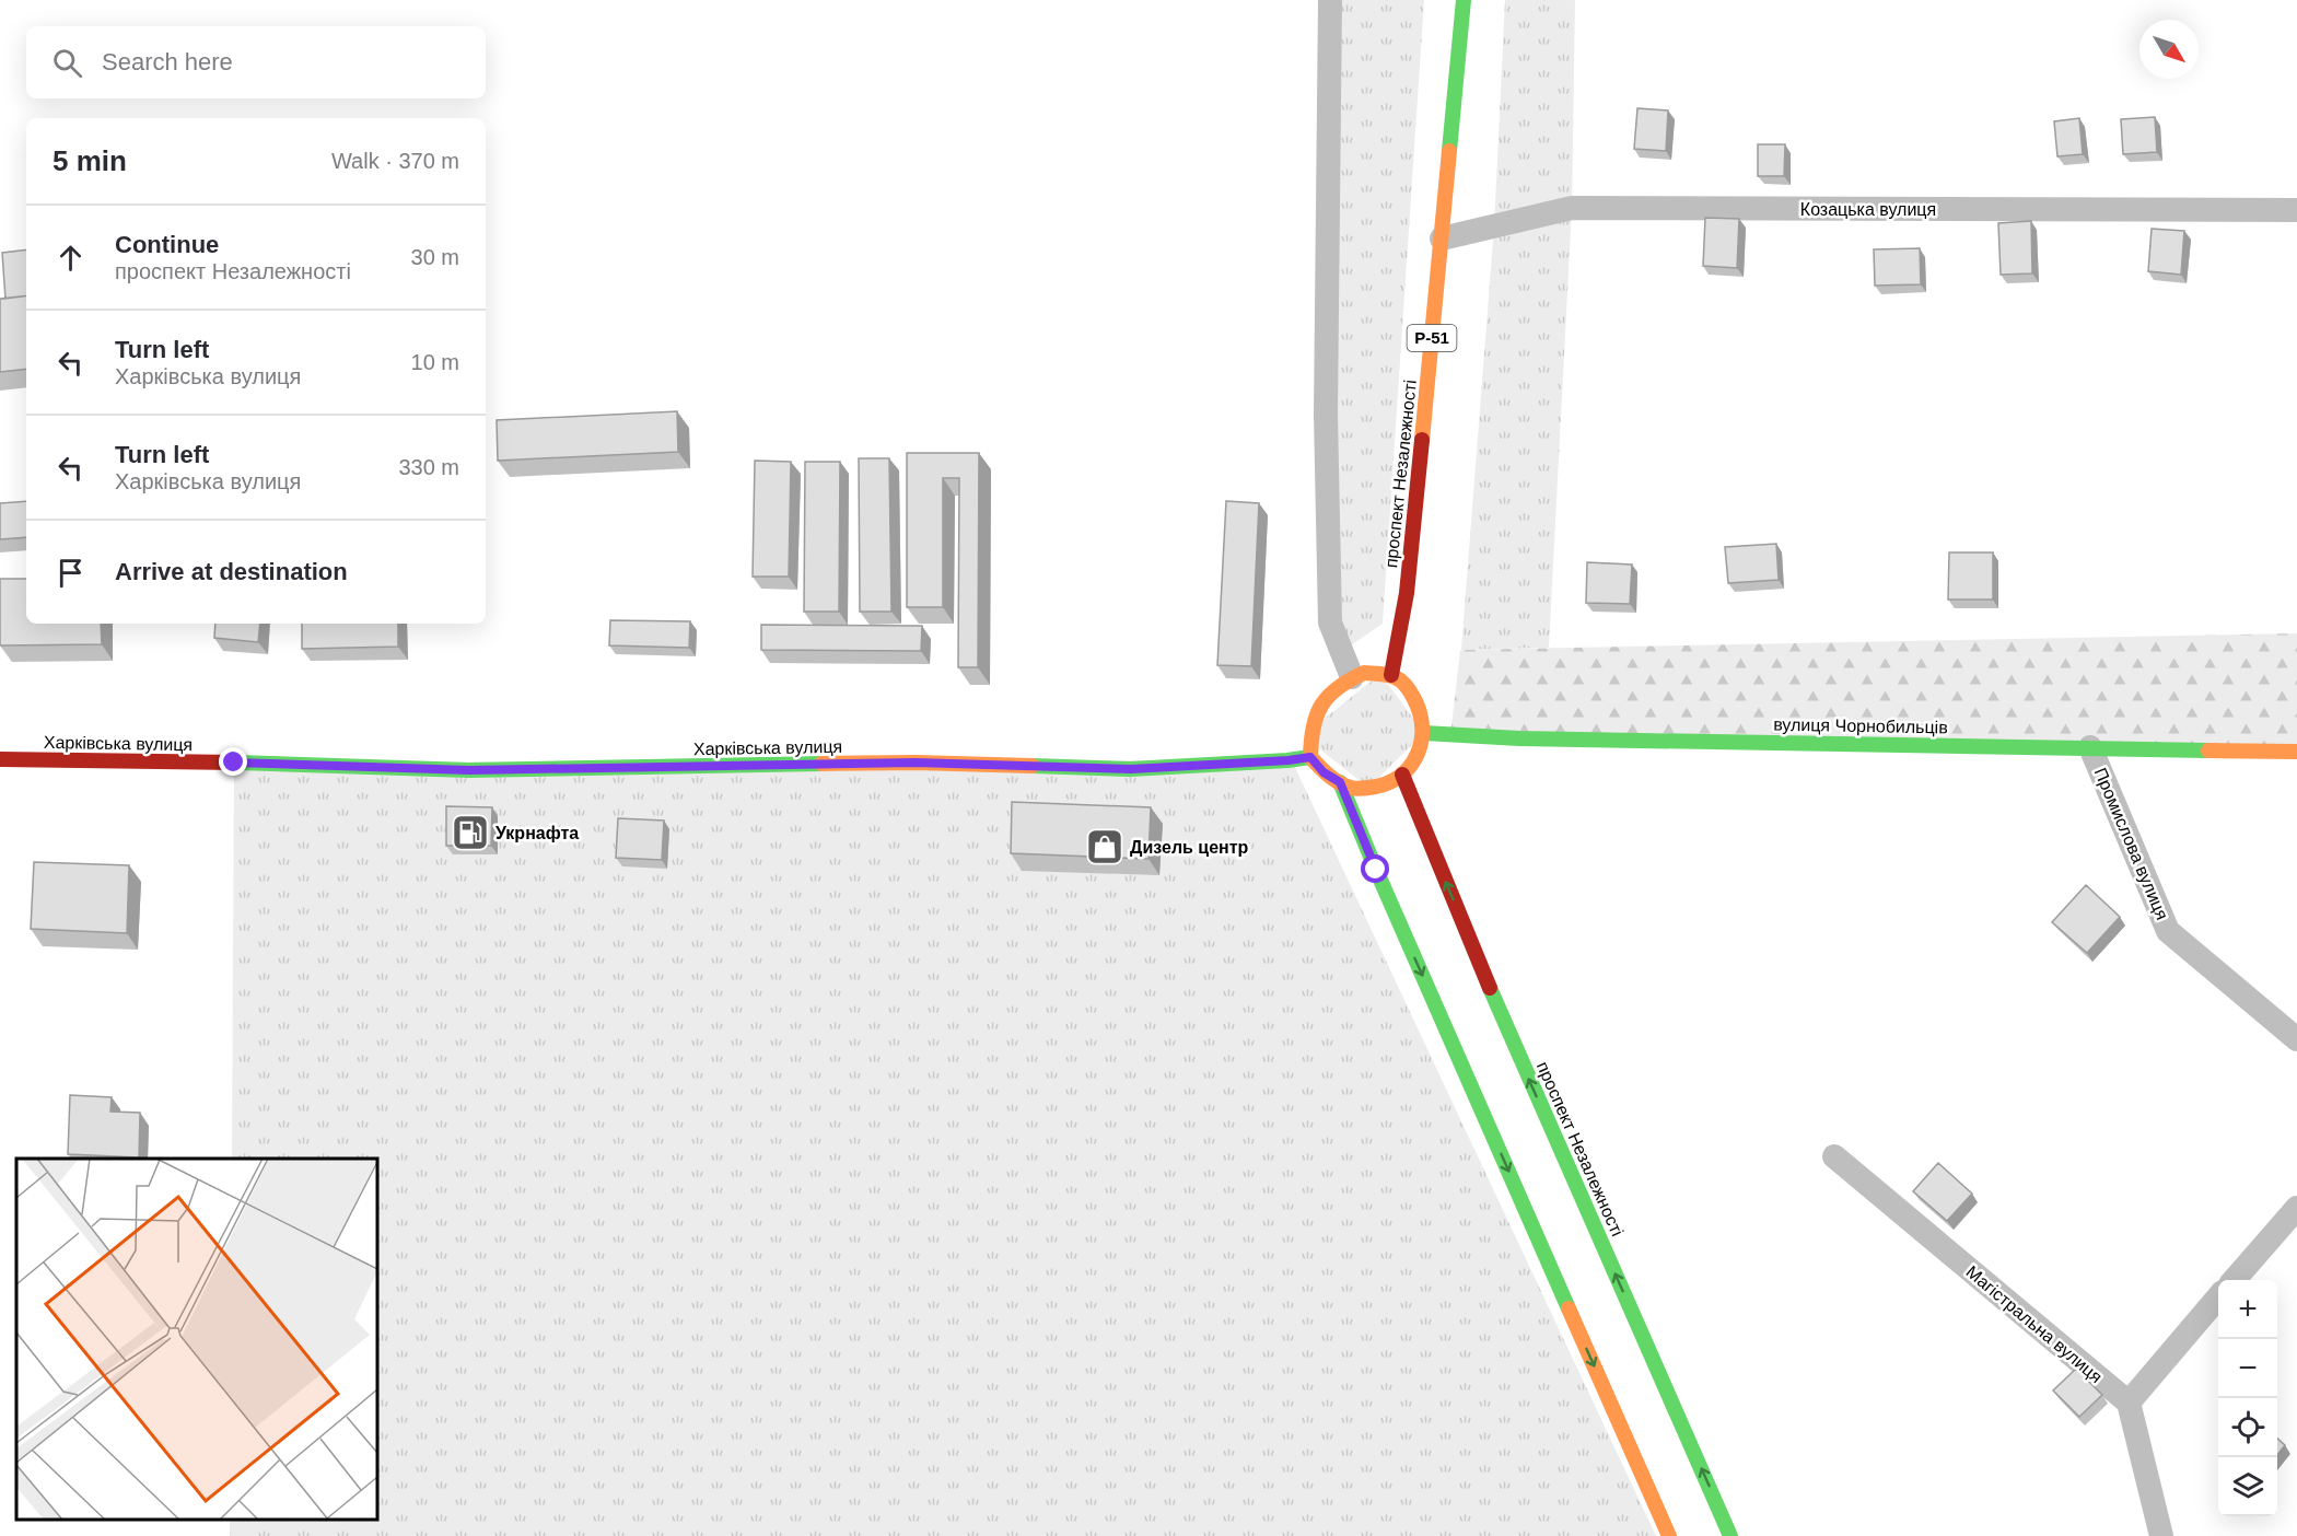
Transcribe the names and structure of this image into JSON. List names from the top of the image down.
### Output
{
  "streets": {
    "street": [
      "Козацька вулиця",
      "Р-51",
      "проспект Незалежності",
      "вулиця Чорнобильців",
      "Харківська вулиця",
      "Промислова вулиця",
      "Магістральна вулиця"
    ]
  },
  "crossings": [
    ["Козацька вулиця", "проспект Незалежності"],
    ["проспект Незалежності", "вулиця Чорнобильців"],
    ["проспект Незалежності", "Харківська вулиця"],
    ["вулиця Чорнобильців", "Харківська вулиця"],
    ["вулиця Чорнобильців", "Промислова вулиця"]
  ],
  "places": {
    "fuel station": ["Укрнафта"],
    "shop": ["Дизель центр"]
  },
  "north": "bottom right",
  "page": {
    "search": "Search here",
    "heading": ["5 min", "Walk · 370 m"],
    "list": [
      ["Continue", "проспект Незалежності", "30 m"],
      ["Turn left", "Харківська вулиця", "10 m"],
      ["Turn left", "Харківська вулиця", "330 m"],
      "Arrive at destination"
    ],
    "map_buttons": ["+", "−"]
  }
}
